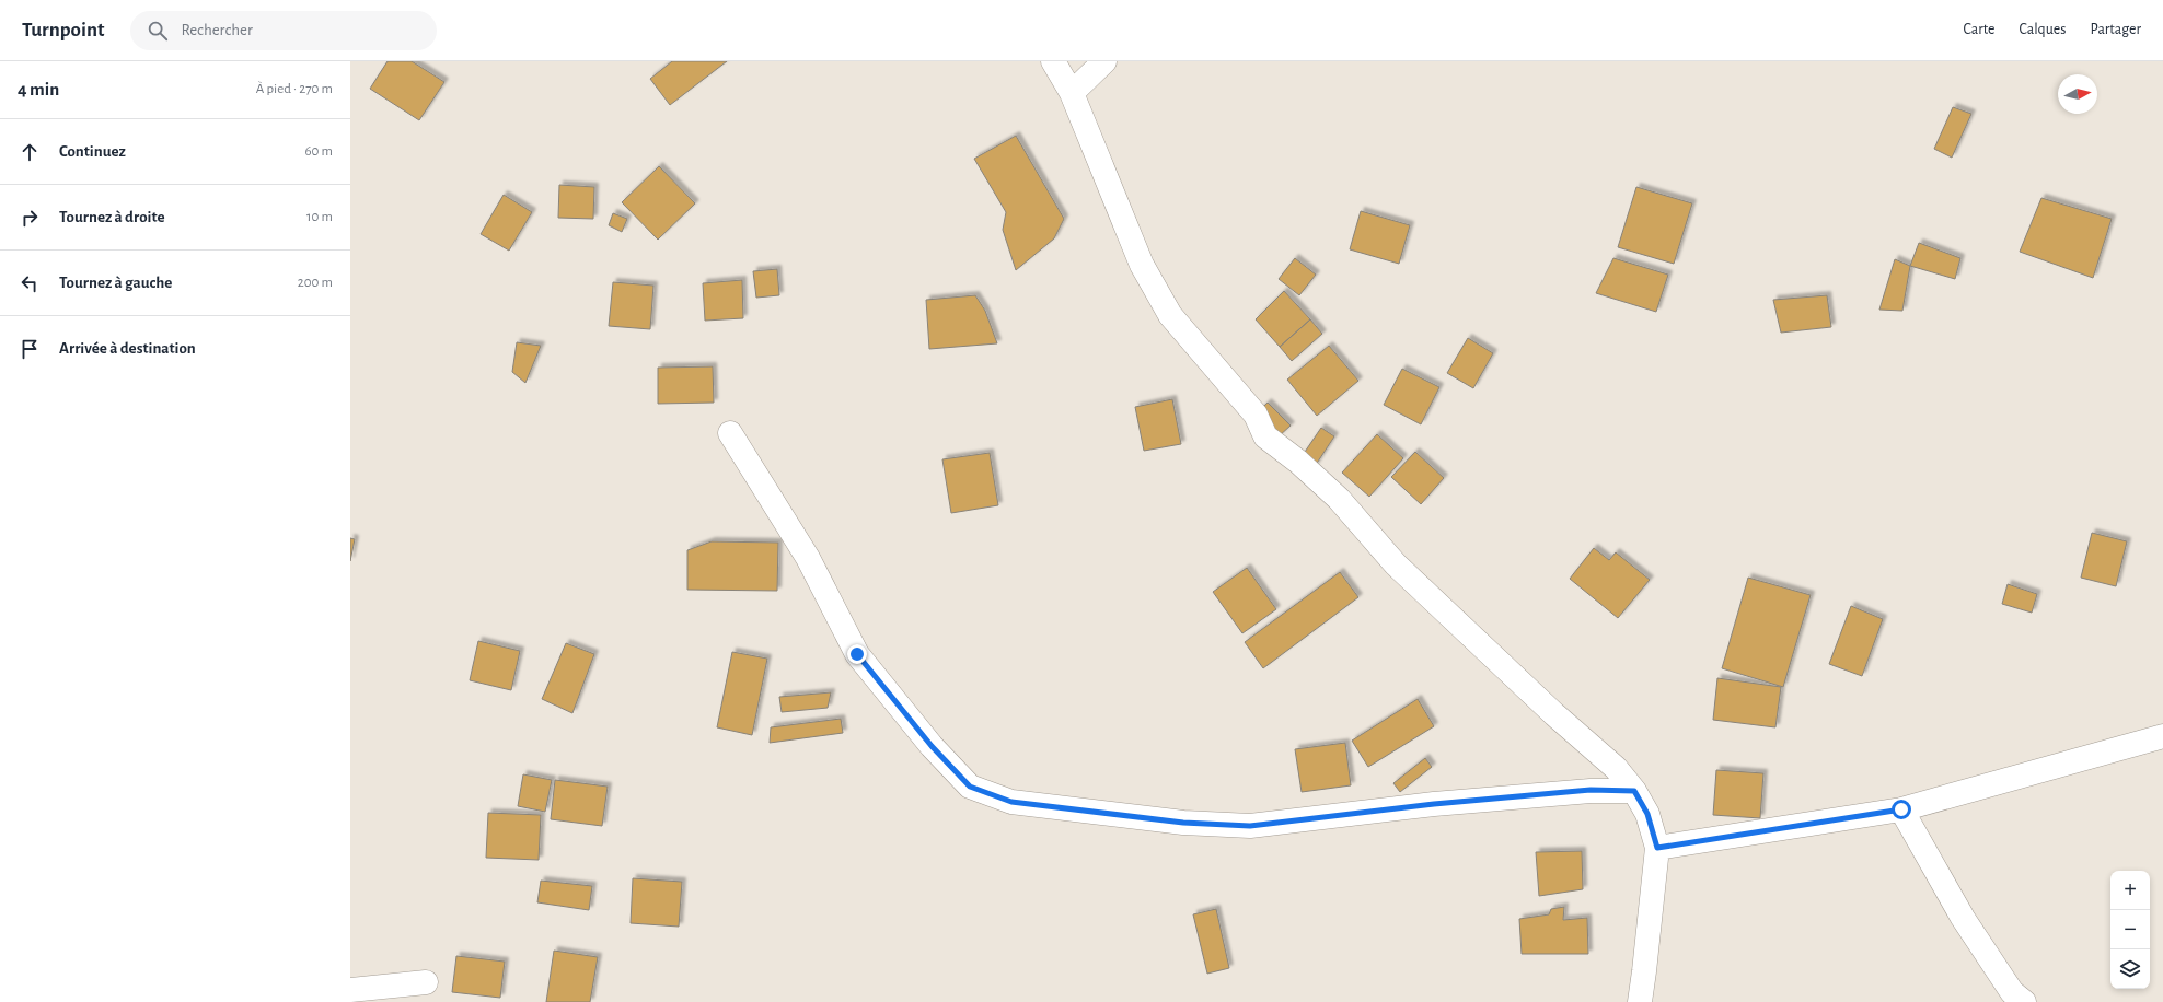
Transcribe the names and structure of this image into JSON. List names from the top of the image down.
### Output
{
  "north": "right",
  "page": {
    "header": "Turnpoint",
    "search": "Rechercher",
    "nav": ["Carte", "Calques", "Partager"],
    "heading": ["4 min", "À pied · 270 m"],
    "list": [
      ["Continuez", "60 m"],
      ["Tournez à droite", "10 m"],
      ["Tournez à gauche", "200 m"],
      "Arrivée à destination"
    ],
    "map_buttons": ["+", "−"]
  }
}
